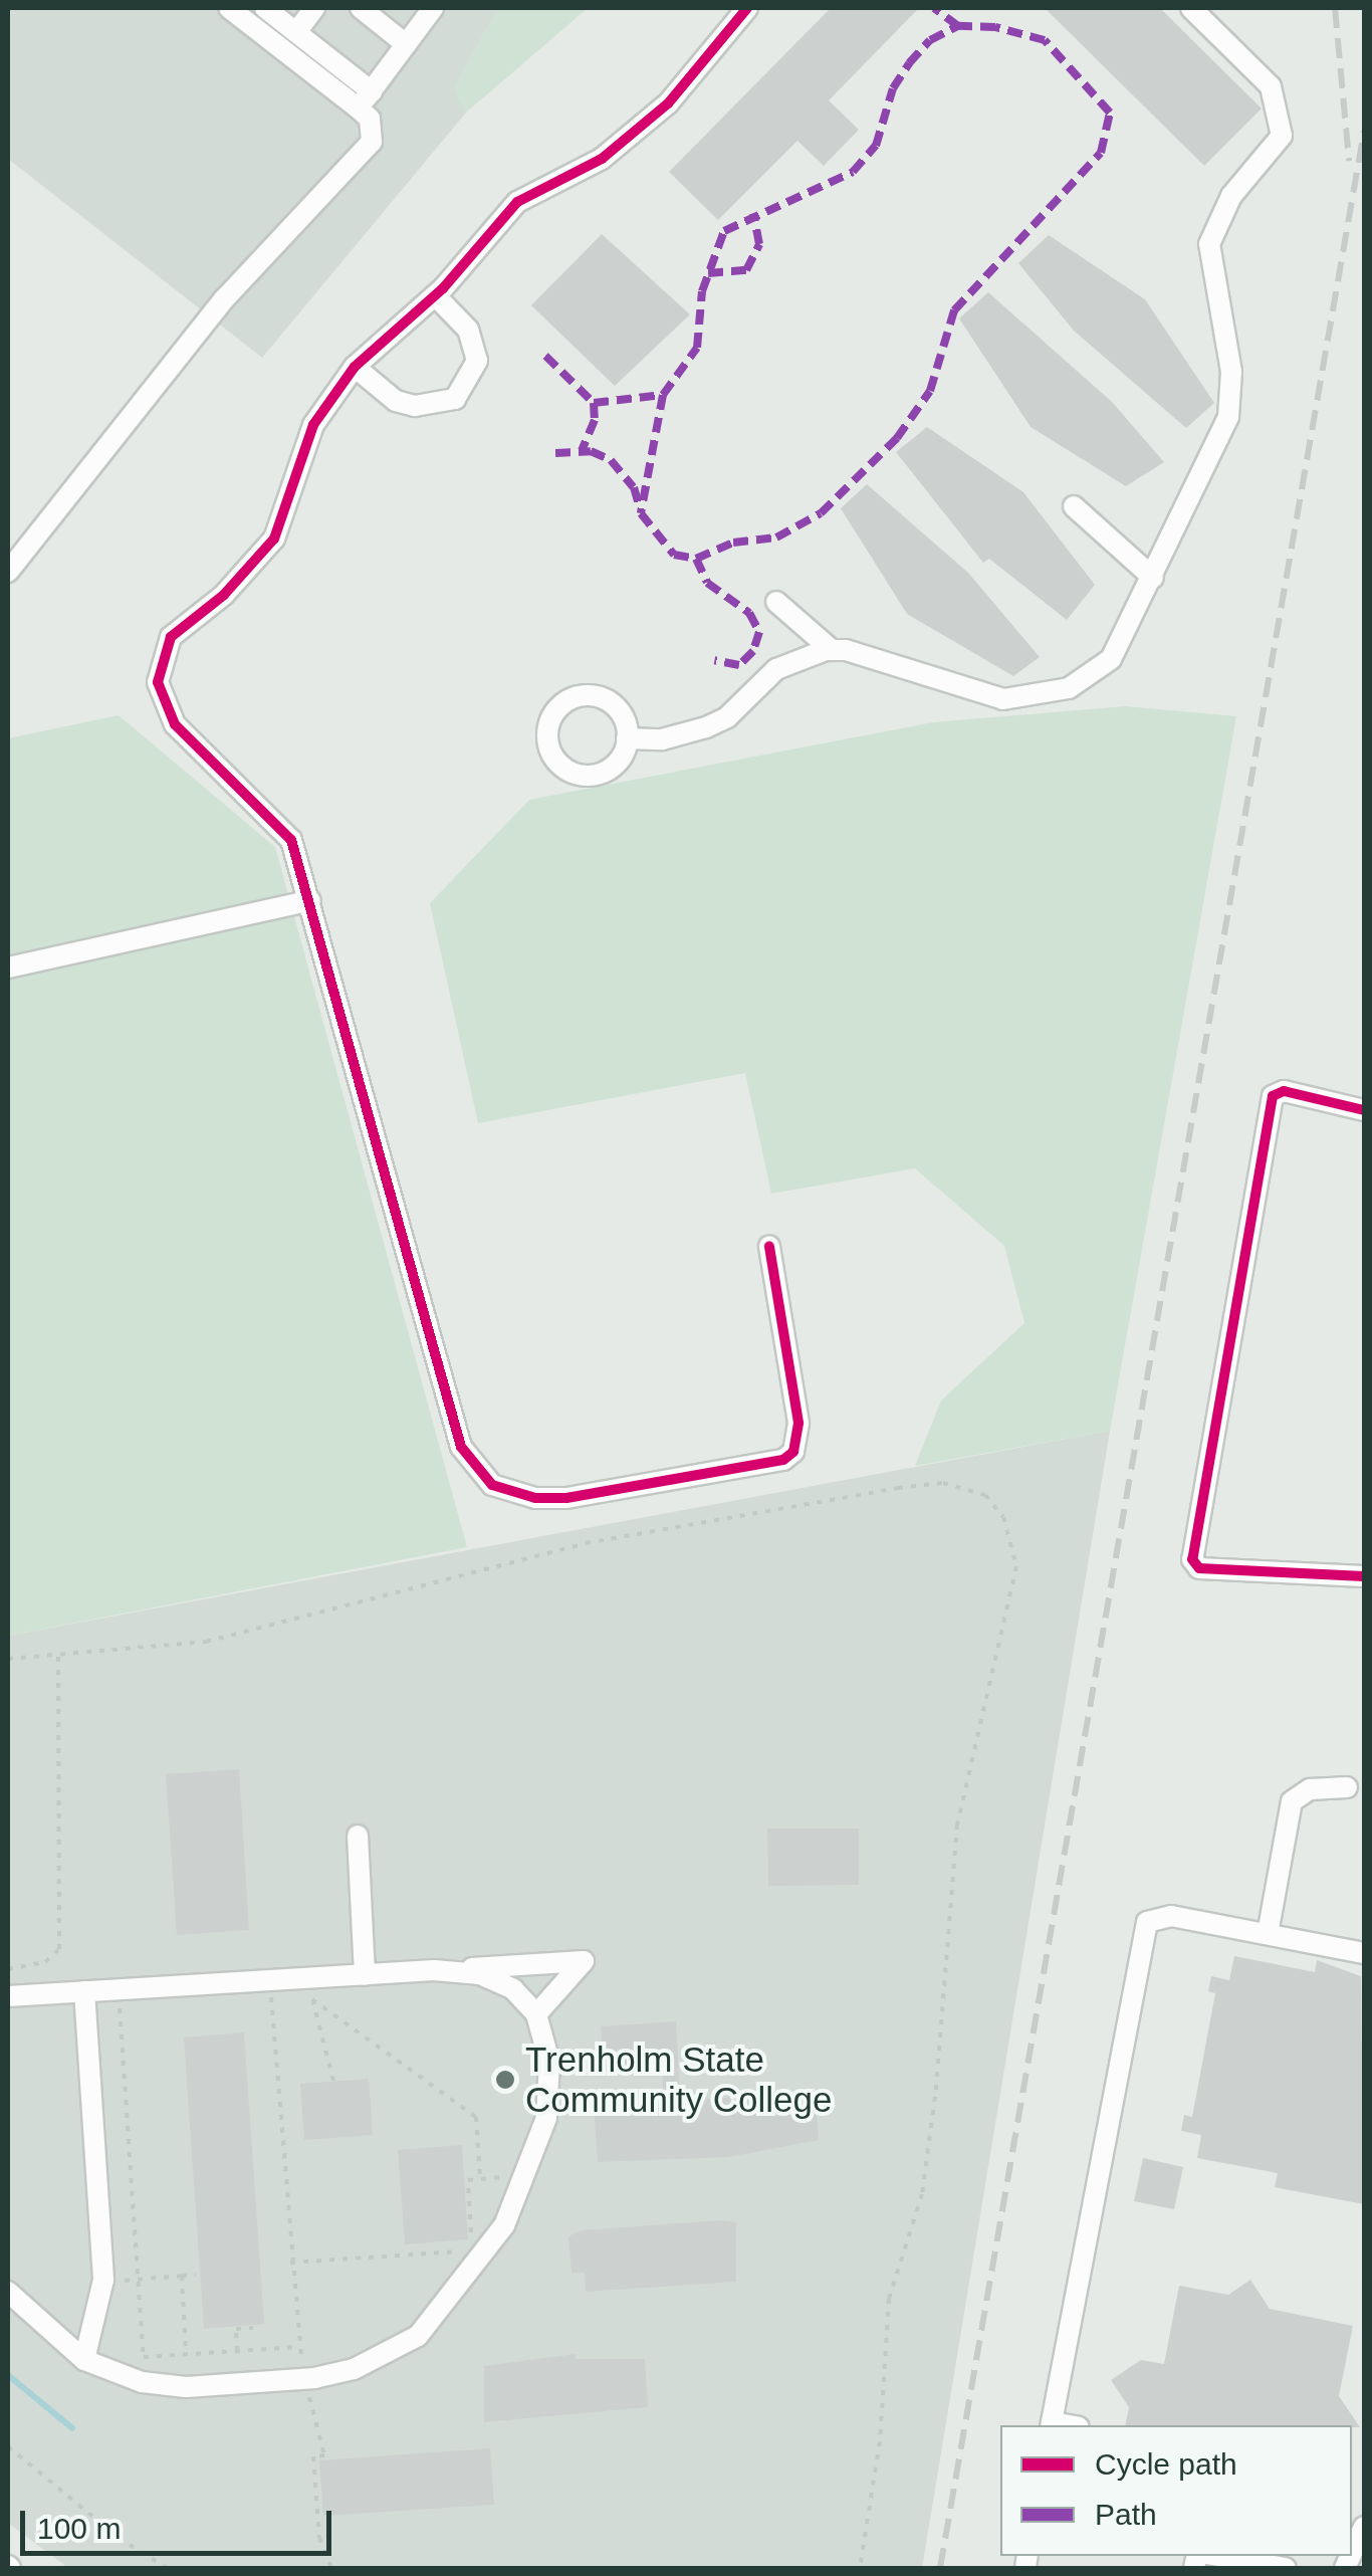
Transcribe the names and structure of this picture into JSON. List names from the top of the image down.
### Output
{
  "places": ["Trenholm State Community College"],
  "legend": ["Cycle path", "Path"],
  "scale_bar": "100 m"
}
